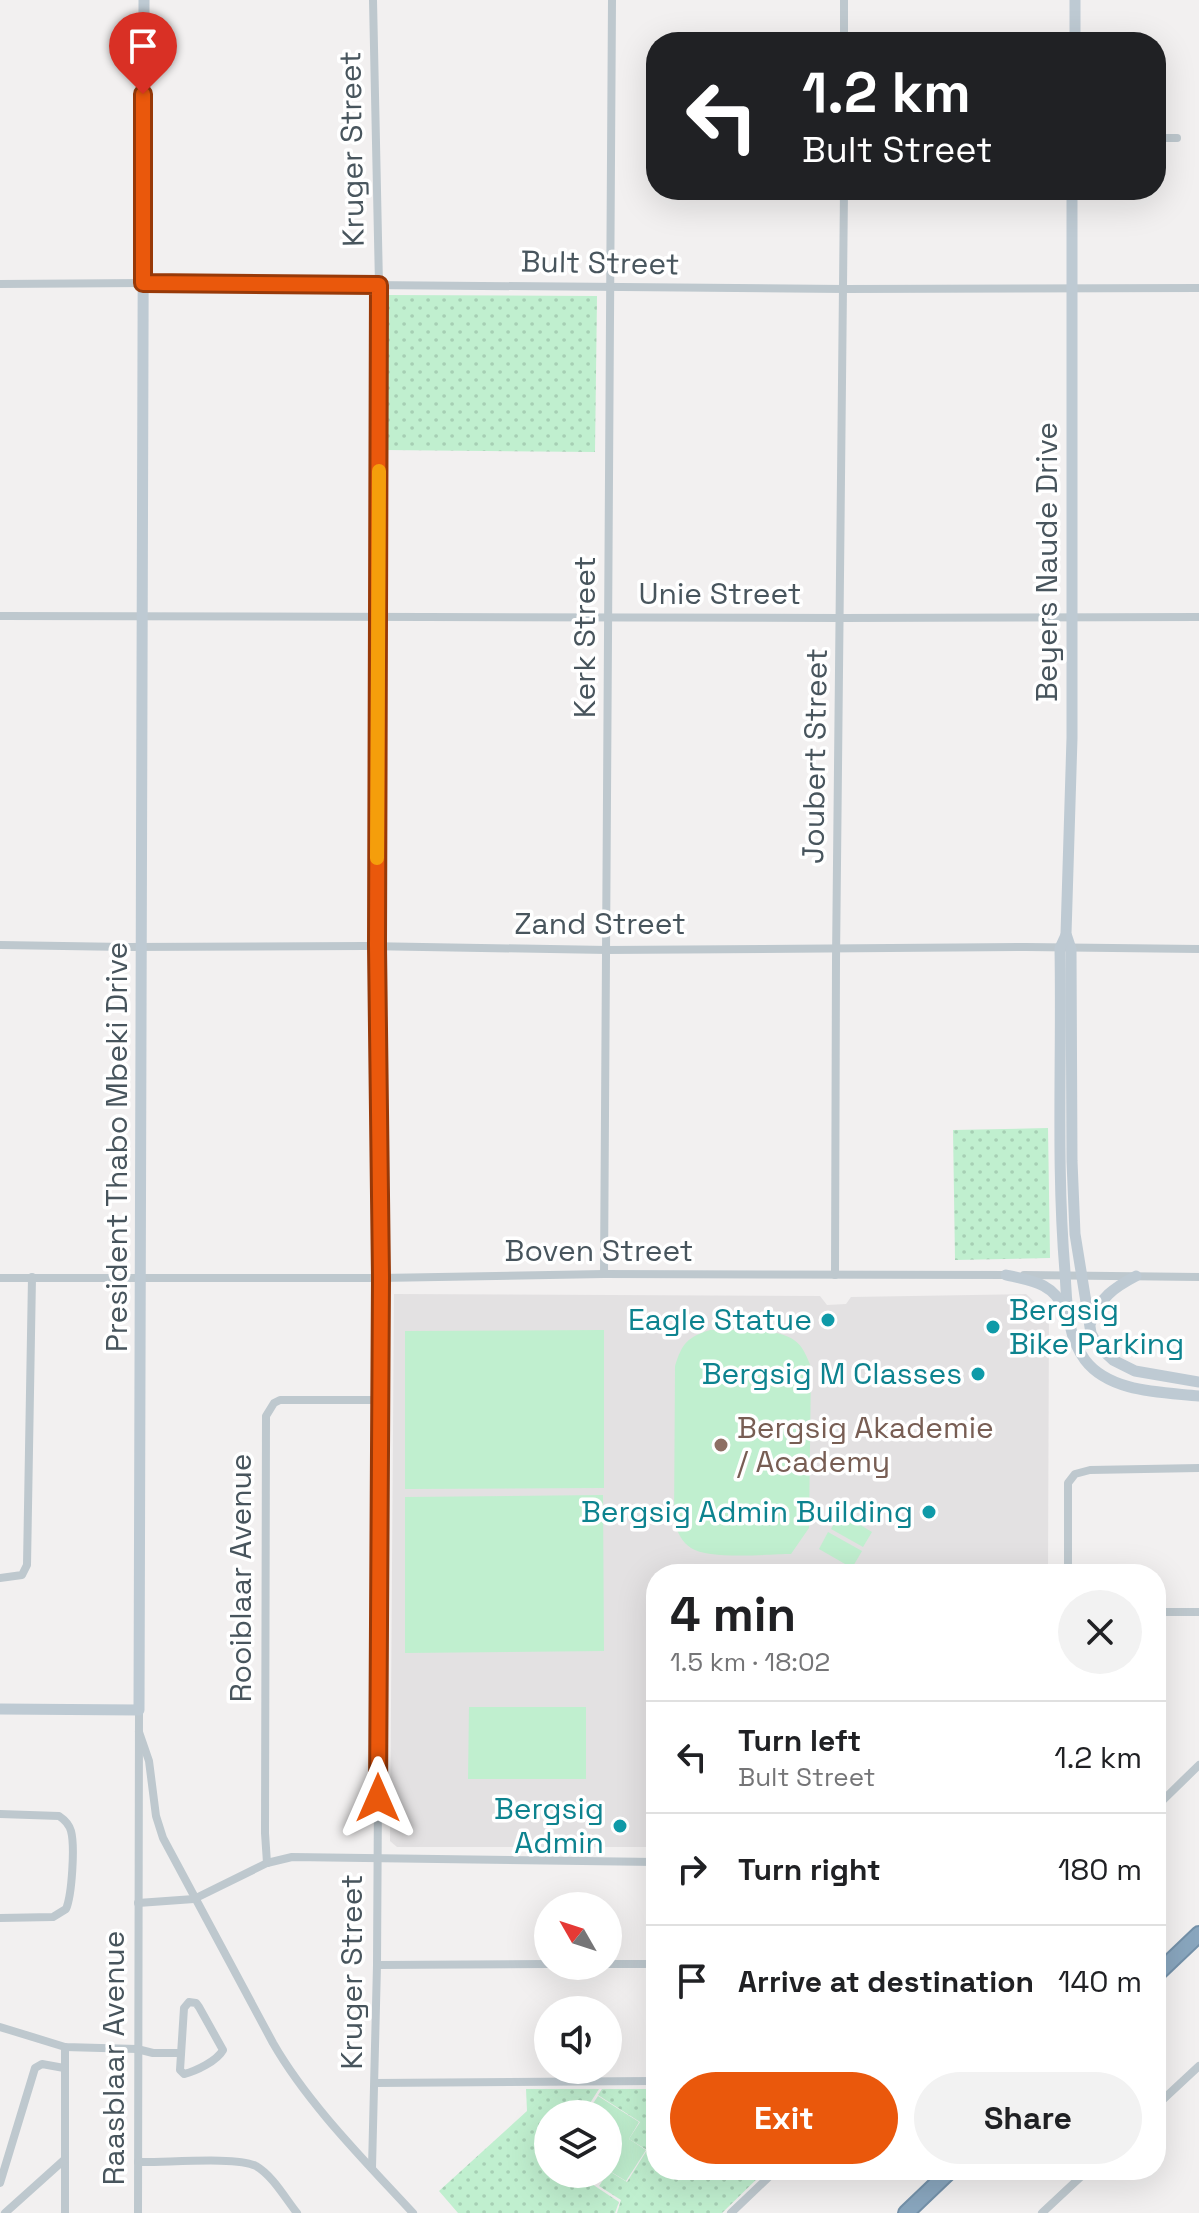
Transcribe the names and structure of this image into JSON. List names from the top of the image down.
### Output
{
  "streets": {
    "street": [
      "Kruger Street",
      "Bult Street",
      "Beyers Naude Drive",
      "Unie Street",
      "Kerk Street",
      "Joubert Street",
      "Zand Street",
      "President Thabo Mbeki Drive",
      "Boven Street",
      "Rooiblaar Avenue",
      "Raasblaar Avenue"
    ]
  },
  "crossings": [
    ["Kruger Street", "Bult Street"],
    ["Kruger Street", "Unie Street"],
    ["Kruger Street", "Zand Street"],
    ["Kruger Street", "President Thabo Mbeki Drive"],
    ["Kruger Street", "Boven Street"],
    ["Kruger Street", "Rooiblaar Avenue"],
    ["Kruger Street", "Raasblaar Avenue"],
    ["Bult Street", "Beyers Naude Drive"],
    ["Bult Street", "Kerk Street"],
    ["Bult Street", "Joubert Street"],
    ["Bult Street", "President Thabo Mbeki Drive"],
    ["Beyers Naude Drive", "Unie Street"],
    ["Beyers Naude Drive", "Zand Street"],
    ["Beyers Naude Drive", "Boven Street"],
    ["Unie Street", "Kerk Street"],
    ["Unie Street", "Joubert Street"],
    ["Unie Street", "President Thabo Mbeki Drive"],
    ["Kerk Street", "Zand Street"],
    ["Kerk Street", "Boven Street"],
    ["Joubert Street", "Zand Street"],
    ["Joubert Street", "Boven Street"],
    ["Zand Street", "President Thabo Mbeki Drive"],
    ["President Thabo Mbeki Drive", "Boven Street"],
    ["President Thabo Mbeki Drive", "Raasblaar Avenue"],
    ["Rooiblaar Avenue", "Raasblaar Avenue"]
  ],
  "places": [
    "Eagle Statue",
    "Bergsig Bike Parking",
    "Bergsig M Classes",
    "Bergsig Akademie / Academy",
    "Bergsig Admin Building",
    "Bergsig Admin"
  ],
  "north": "top left",
  "page": {
    "turn": ["1.2 km", "Bult Street"],
    "heading": ["4 min", "1.5 km · 18:02"],
    "list": [
      {
        "name": "Turn left",
        "note": "Bult Street",
        "value": "1.2 km"
      },
      {
        "name": "Turn right",
        "value": "180 m"
      },
      {
        "name": "Arrive at destination",
        "value": "140 m"
      }
    ],
    "buttons": ["Exit", "Share"]
  }
}
